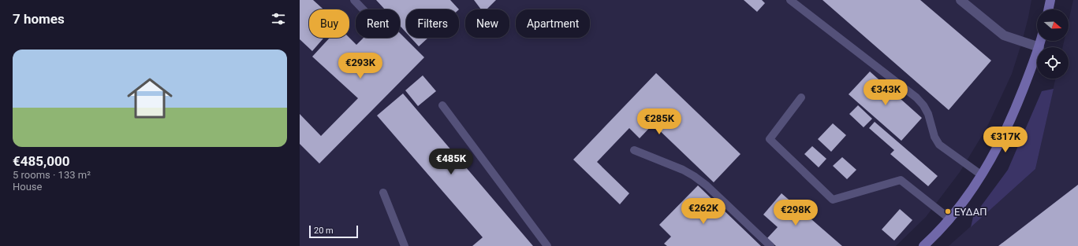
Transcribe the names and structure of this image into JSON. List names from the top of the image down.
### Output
{
  "places": ["ΕΥΔΑΠ"],
  "scale_bar": "20 m",
  "north": "right",
  "page": {
    "heading": "7 homes",
    "chip": [
      "Buy",
      "Rent",
      "Filters",
      "New",
      "Apartment"
    ],
    "list": [
      {
        "name": "€485,000",
        "note": "5 rooms · 133 m² · House"
      }
    ],
    "price": [
      "€293K",
      "€343K",
      "€285K",
      "€317K",
      "€485K",
      "€262K",
      "€298K"
    ],
    "scale": "20 m"
  }
}
